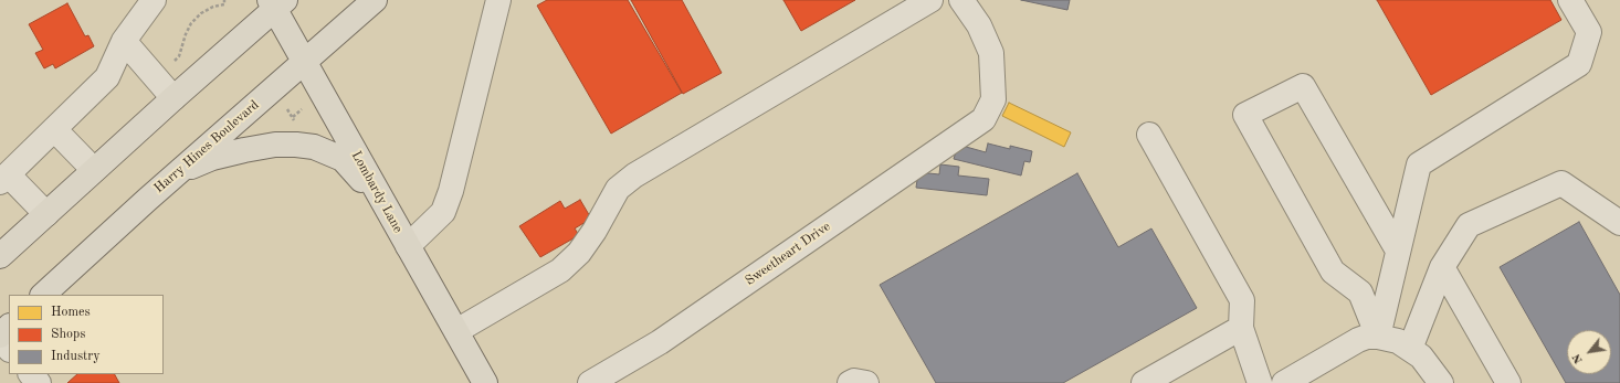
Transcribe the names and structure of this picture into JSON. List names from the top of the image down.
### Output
{
  "streets": {
    "main road": ["Harry Hines Boulevard", "Lombardy Lane"],
    "street": ["Sweetheart Drive"]
  },
  "crossings": [
    ["Harry Hines Boulevard", "Lombardy Lane"]
  ],
  "legend": ["Homes", "Shops", "Industry"],
  "north": "bottom left"
}
